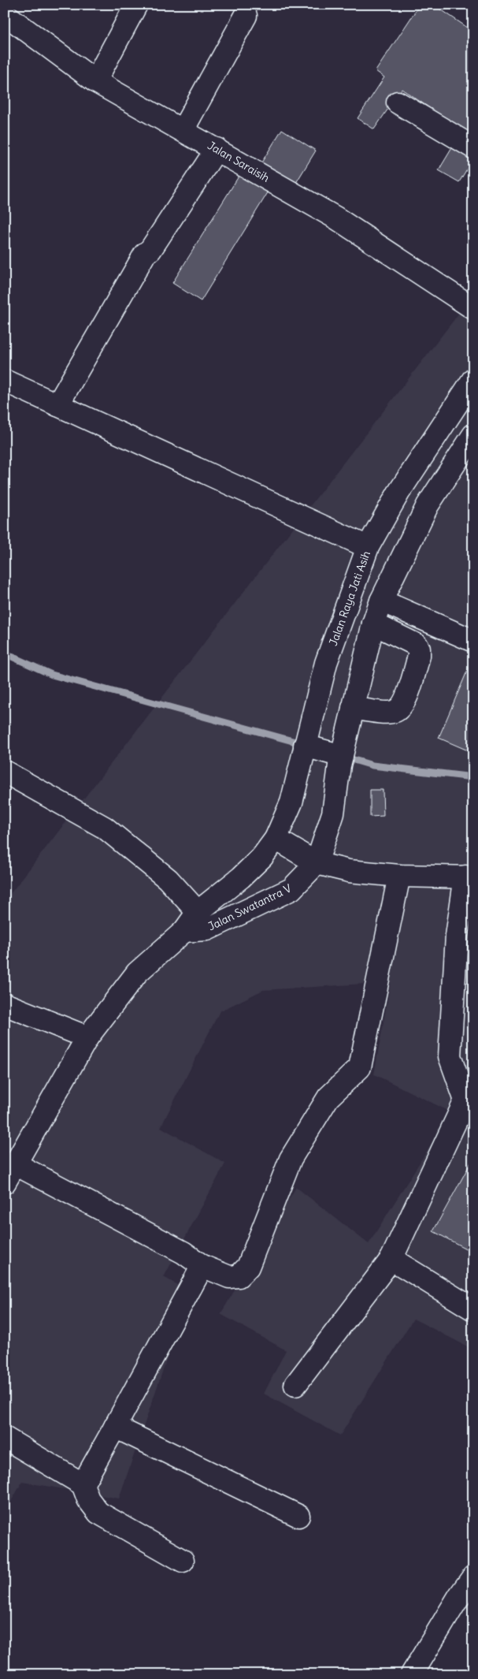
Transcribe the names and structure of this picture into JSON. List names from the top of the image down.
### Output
{
  "streets": {
    "street": ["Jalan Saraisih", "Jalan Raya Jati Asih", "Jalan Swatantra V"]
  },
  "crossings": [
    ["Jalan Raya Jati Asih", "Jalan Swatantra V"]
  ]
}
